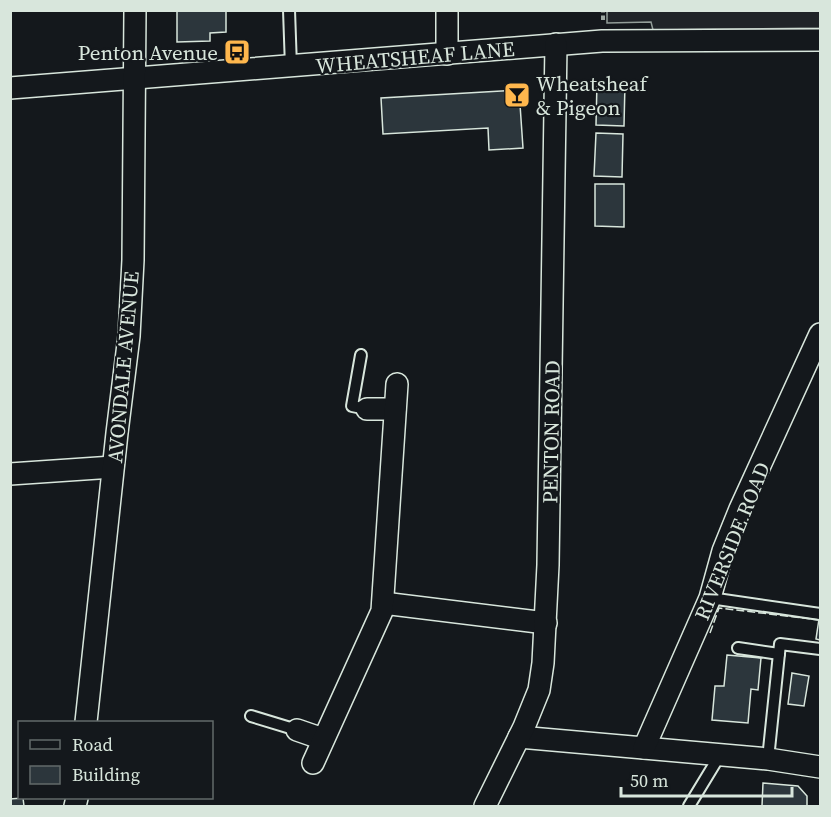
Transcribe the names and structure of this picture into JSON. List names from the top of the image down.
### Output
{
  "streets": {
    "street": [
      "WHEATSHEAF LANE",
      "AVONDALE AVENUE",
      "PENTON ROAD",
      "RIVERSIDE ROAD"
    ]
  },
  "crossings": [
    ["WHEATSHEAF LANE", "AVONDALE AVENUE"],
    ["WHEATSHEAF LANE", "PENTON ROAD"]
  ],
  "places": {
    "bus stop": ["Penton Avenue"],
    "bar": ["Wheatsheaf & Pigeon"]
  },
  "legend": ["Road", "Building"],
  "scale_bar": "50 m"
}
